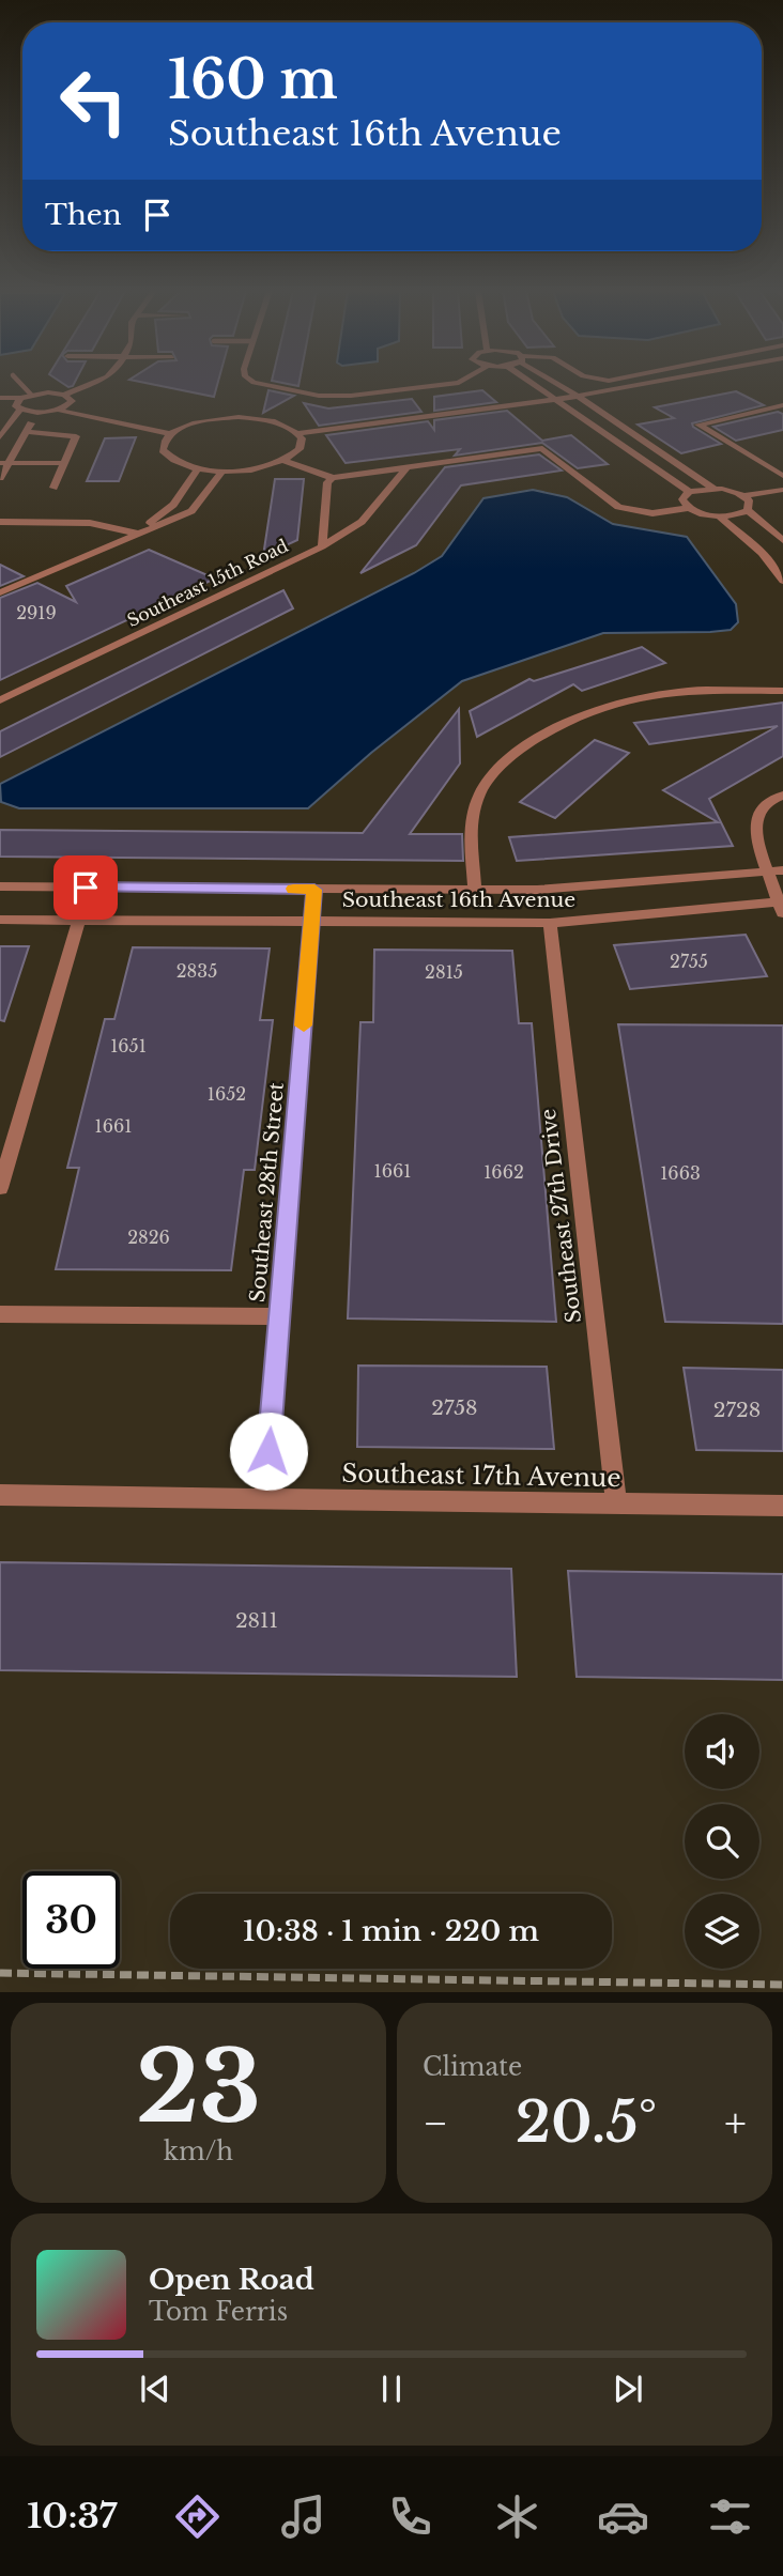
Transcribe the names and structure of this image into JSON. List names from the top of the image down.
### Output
{
  "streets": {
    "street": [
      "Southeast 15th Road",
      "Southeast 16th Avenue",
      "Southeast 28th Street",
      "Southeast 27th Drive",
      "Southeast 17th Avenue"
    ]
  },
  "crossings": [
    ["Southeast 16th Avenue", "Southeast 28th Street"],
    ["Southeast 16th Avenue", "Southeast 27th Drive"],
    ["Southeast 28th Street", "Southeast 17th Avenue"],
    ["Southeast 27th Drive", "Southeast 17th Avenue"]
  ],
  "house_numbers": [
    "2919",
    "2755",
    "2835",
    "2815",
    "1651",
    "1652",
    "1661",
    "1661",
    "1662",
    "1663",
    "2826",
    "2758",
    "2728",
    "2811"
  ],
  "page": {
    "turn": ["160 m", "Southeast 16th Avenue"],
    "then": "Then",
    "limit": "30",
    "trip": "10:38 · 1 min · 220 m",
    "tile": [
      ["23", "km/h"],
      "Climate"
    ],
    "heat": ["−", "20.5°", "+"],
    "song": ["Open Road", "Tom Ferris"],
    "tabs": "10:37"
  }
}
